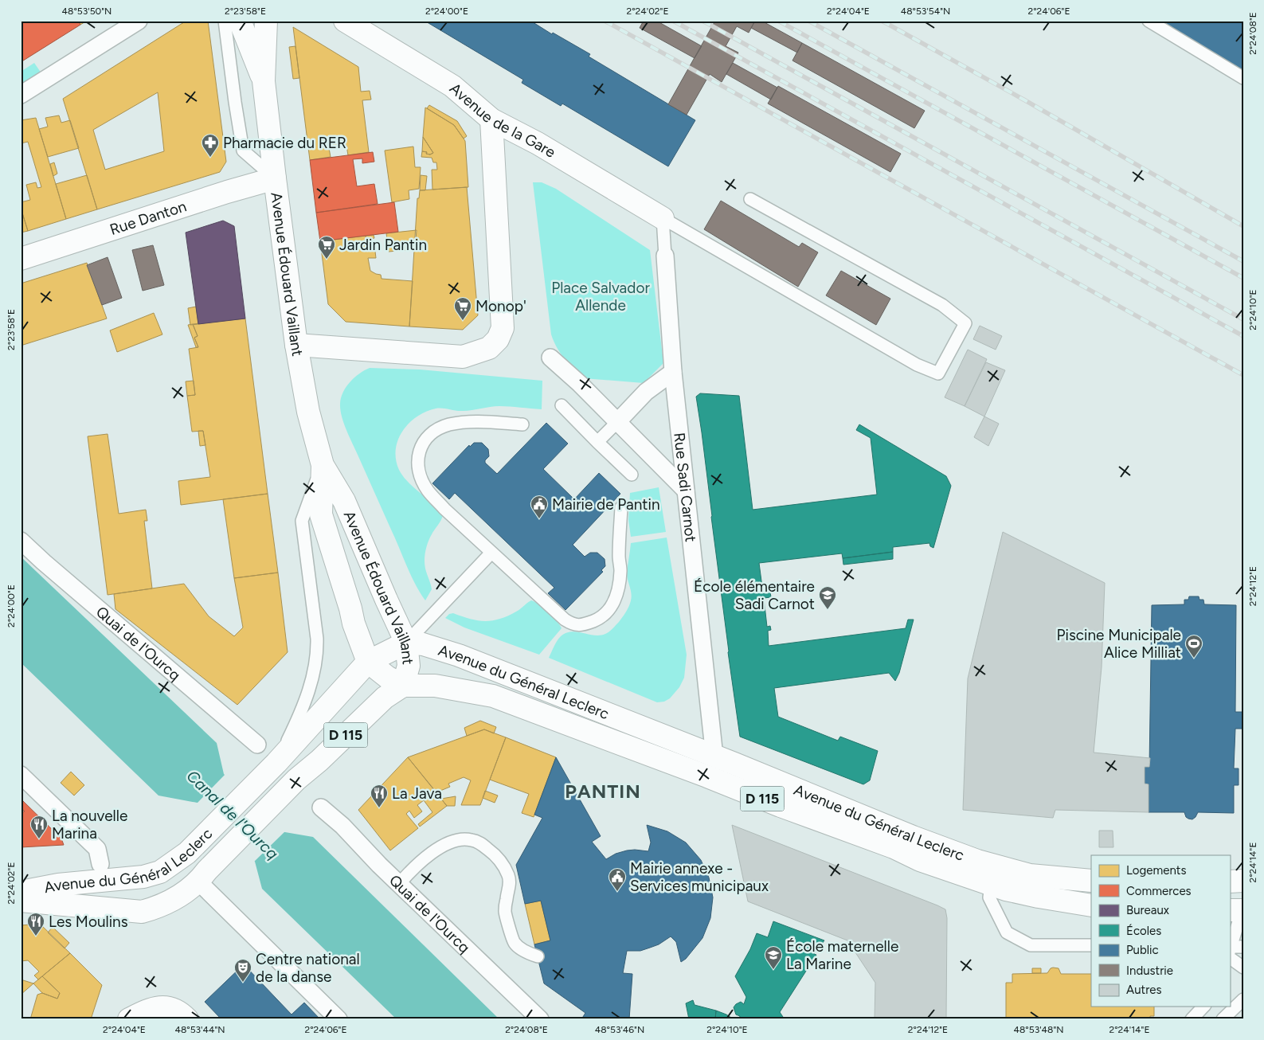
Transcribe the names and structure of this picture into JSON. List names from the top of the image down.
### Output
{
  "streets": {
    "main road": [
      "Avenue de la Gare",
      "Rue Danton",
      "Avenue Édouard Vaillant",
      "Avenue du Général Leclerc",
      "D 115"
    ],
    "street": ["Rue Sadi Carnot", "Quai de l'Ourcq"]
  },
  "crossings": [
    ["Avenue de la Gare", "Rue Sadi Carnot"],
    ["Rue Danton", "Avenue Édouard Vaillant"],
    ["Avenue Édouard Vaillant", "Avenue du Général Leclerc"],
    ["Rue Sadi Carnot", "Avenue du Général Leclerc"]
  ],
  "districts": ["PANTIN"],
  "water": ["Canal de l'Ourcq"],
  "parks": ["Place Salvador Allende"],
  "places": {
    "pharmacy": ["Pharmacie du RER"],
    "supermarket": ["Jardin Pantin", "Monop'"],
    "public building": ["Mairie de Pantin", "Mairie annexe - Services municipaux"],
    "school or university": ["École élémentaire Sadi Carnot", "École maternelle La Marine"],
    "sports": ["Piscine Municipale Alice Milliat"],
    "restaurant": ["La Java", "La nouvelle Marina", "Les Moulins"],
    "theatre": ["Centre national de la danse"]
  },
  "legend": [
    "Logements",
    "Commerces",
    "Bureaux",
    "Écoles",
    "Public",
    "Industrie",
    "Autres"
  ],
  "coordinates": [
    "48°53'50\"N",
    "2°23'58\"E",
    "2°24'00\"E",
    "2°24'02\"E",
    "2°24'04\"E",
    "48°53'54\"N",
    "2°24'06\"E",
    "2°24'08\"E",
    "2°24'10\"E",
    "2°24'12\"E",
    "2°24'14\"E",
    "48°53'44\"N",
    "48°53'46\"N",
    "48°53'48\"N"
  ]
}
